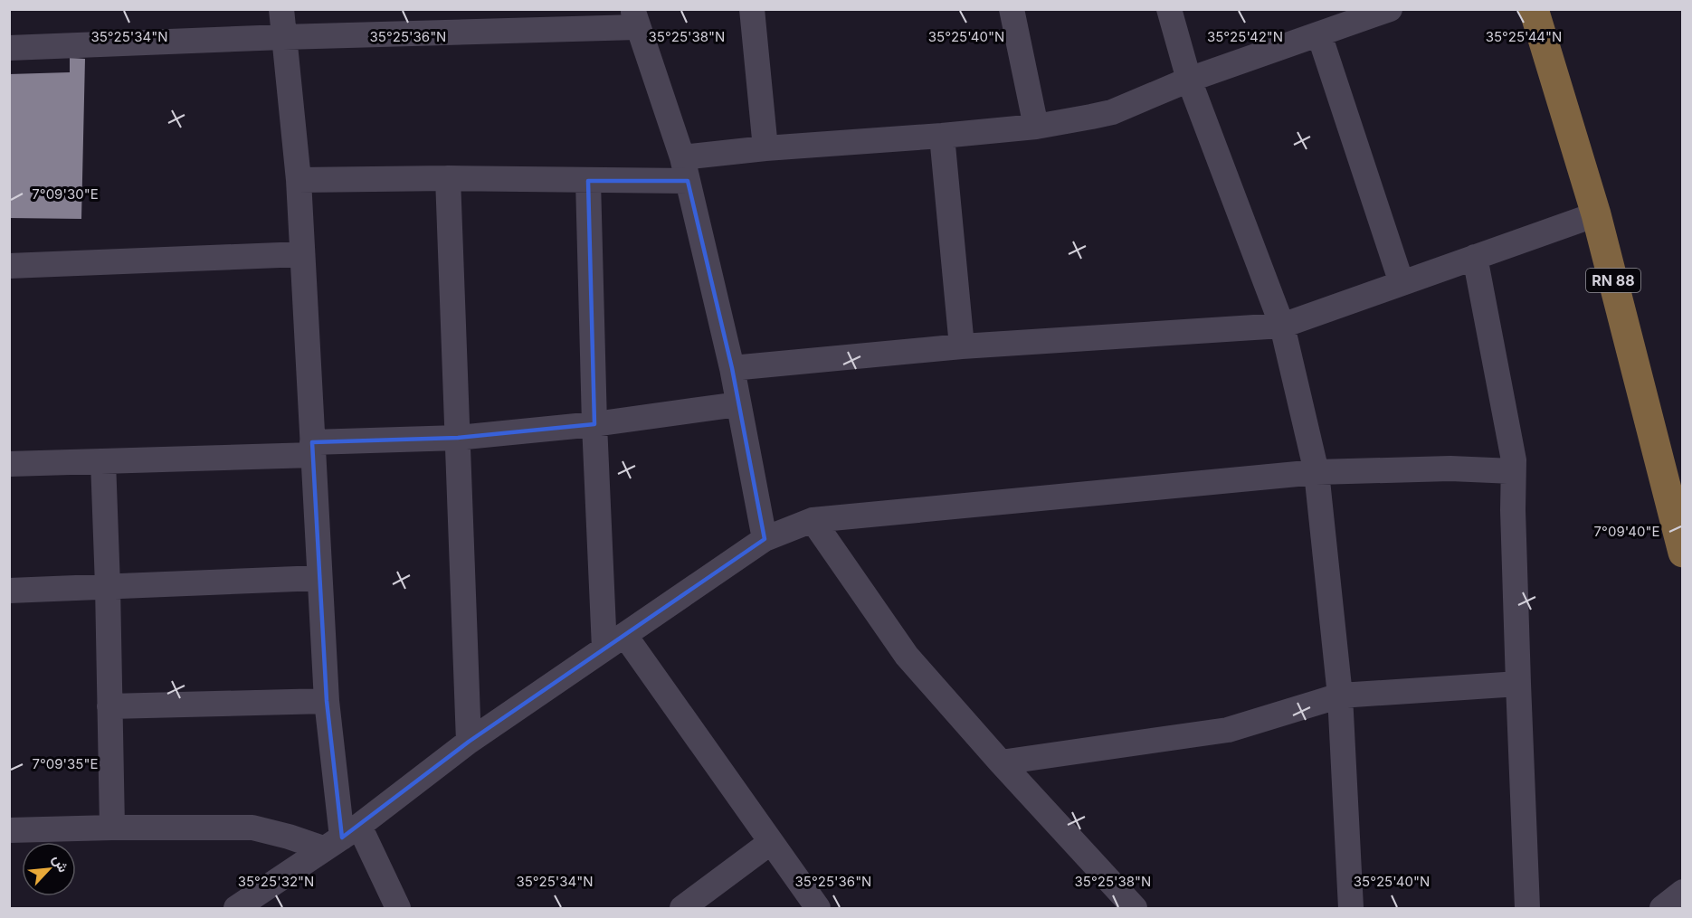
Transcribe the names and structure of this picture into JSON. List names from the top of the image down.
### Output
{
  "streets": {
    "main road": ["RN 88"]
  },
  "north": "top right",
  "coordinates": [
    "35°25'34\"N",
    "35°25'36\"N",
    "35°25'38\"N",
    "35°25'40\"N",
    "35°25'42\"N",
    "35°25'44\"N",
    "7°09'30\"E",
    "7°09'40\"E",
    "7°09'35\"E",
    "35°25'32\"N"
  ]
}
